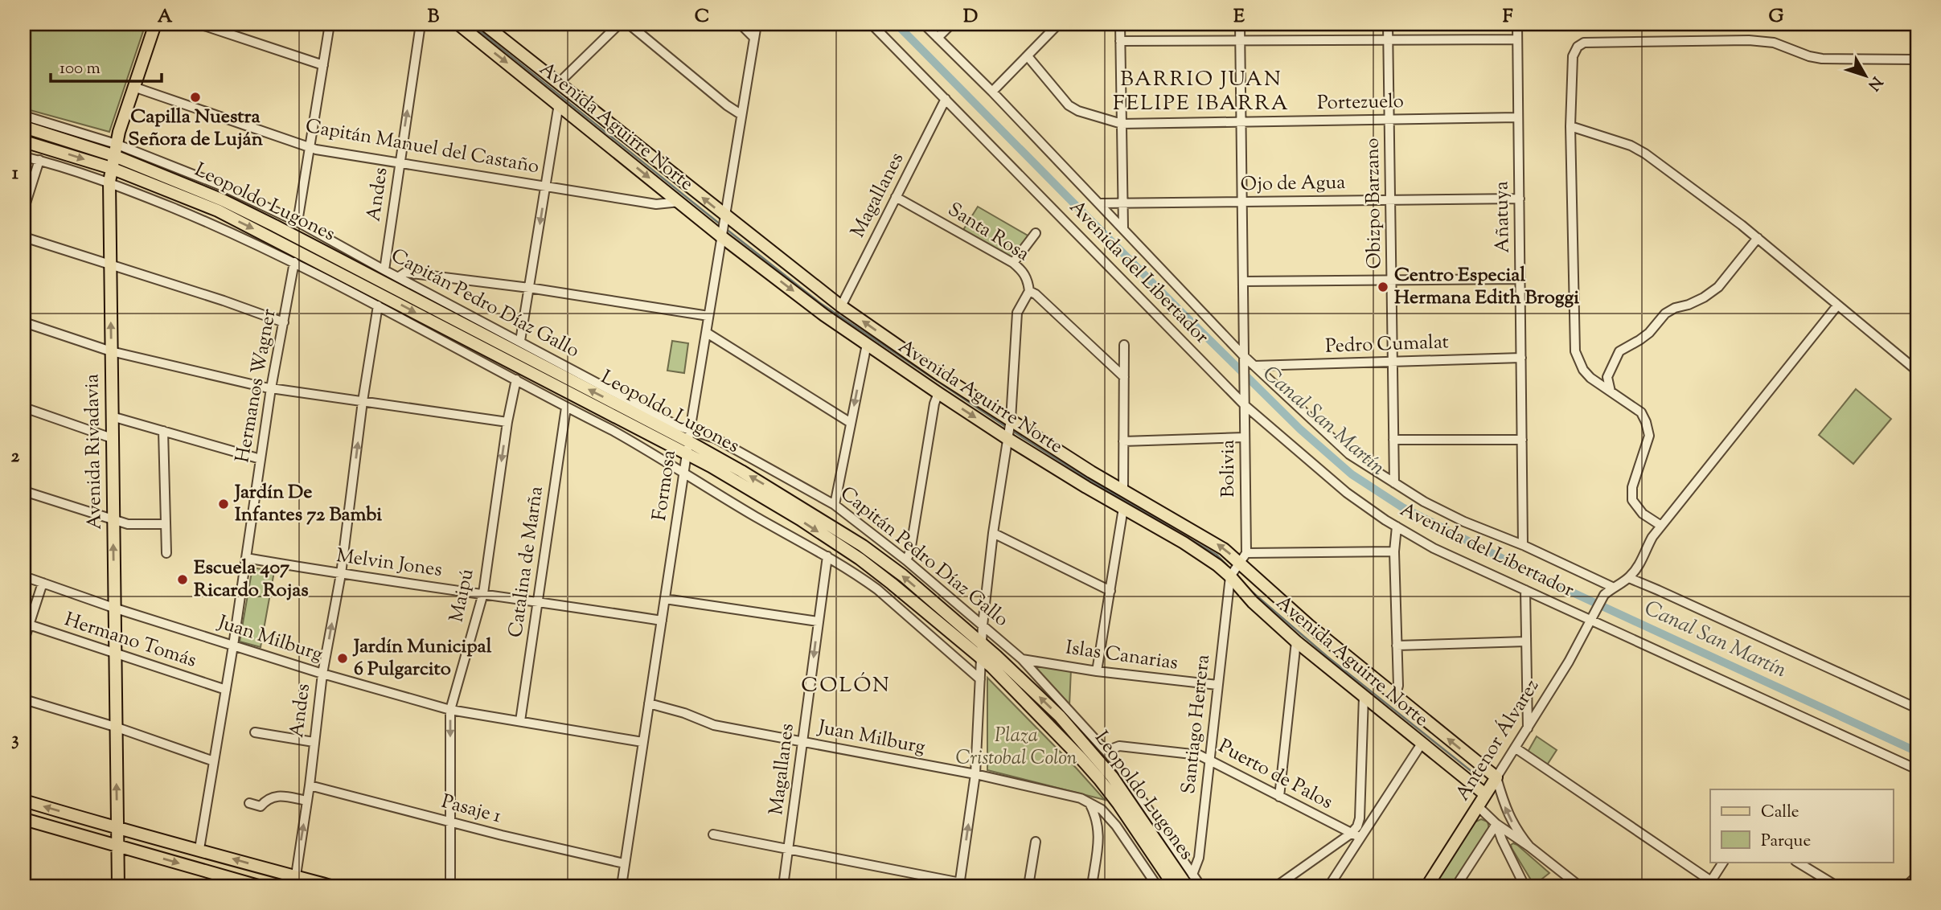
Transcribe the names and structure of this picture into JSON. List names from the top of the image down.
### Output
{
  "streets": {
    "main road": [
      "Avenida Aguirre Norte",
      "Leopoldo Lugones",
      "Avenida Rivadavia",
      "Antenor Álvarez"
    ],
    "street": [
      "Portezuelo",
      "Capitán Manuel del Castaño",
      "Ojo de Agua",
      "Andes",
      "Magallanes",
      "Obizpo Barzano",
      "Añatuya",
      "Santa Rosa",
      "Avenida del Libertador",
      "Capitán Pedro Díaz Gallo",
      "Pedro Cumalat",
      "Hermanos Wagner",
      "Bolivia",
      "Formosa",
      "Catalina de Marña",
      "Melvin Jones",
      "Maipú",
      "Juan Milburg",
      "Hermano Tomás",
      "Islas Canarias",
      "Santiago Herrera",
      "Puerto de Palos",
      "Pasaje 1"
    ]
  },
  "crossings": [
    ["Portezuelo", "Obizpo Barzano"],
    ["Portezuelo", "Añatuya"],
    ["Avenida Aguirre Norte", "Capitán Manuel del Castaño"],
    ["Avenida Aguirre Norte", "Magallanes"],
    ["Avenida Aguirre Norte", "Bolivia"],
    ["Avenida Aguirre Norte", "Formosa"],
    ["Avenida Aguirre Norte", "Santiago Herrera"],
    ["Avenida Aguirre Norte", "Antenor Álvarez"],
    ["Capitán Manuel del Castaño", "Andes"],
    ["Capitán Manuel del Castaño", "Avenida Rivadavia"],
    ["Ojo de Agua", "Obizpo Barzano"],
    ["Ojo de Agua", "Añatuya"],
    ["Ojo de Agua", "Avenida del Libertador"],
    ["Andes", "Capitán Pedro Díaz Gallo"],
    ["Andes", "Melvin Jones"],
    ["Andes", "Juan Milburg"],
    ["Andes", "Pasaje 1"],
    ["Magallanes", "Santa Rosa"],
    ["Magallanes", "Avenida del Libertador"],
    ["Magallanes", "Juan Milburg"],
    ["Leopoldo Lugones", "Capitán Pedro Díaz Gallo"],
    ["Leopoldo Lugones", "Avenida Rivadavia"],
    ["Leopoldo Lugones", "Formosa"],
    ["Obizpo Barzano", "Avenida del Libertador"],
    ["Obizpo Barzano", "Pedro Cumalat"],
    ["Añatuya", "Avenida del Libertador"],
    ["Añatuya", "Pedro Cumalat"],
    ["Avenida del Libertador", "Pedro Cumalat"],
    ["Avenida del Libertador", "Bolivia"],
    ["Avenida del Libertador", "Antenor Álvarez"],
    ["Capitán Pedro Díaz Gallo", "Avenida Rivadavia"],
    ["Capitán Pedro Díaz Gallo", "Formosa"],
    ["Capitán Pedro Díaz Gallo", "Islas Canarias"],
    ["Capitán Pedro Díaz Gallo", "Santiago Herrera"],
    ["Capitán Pedro Díaz Gallo", "Puerto de Palos"],
    ["Hermanos Wagner", "Melvin Jones"],
    ["Hermanos Wagner", "Juan Milburg"],
    ["Hermanos Wagner", "Hermano Tomás"],
    ["Avenida Rivadavia", "Juan Milburg"],
    ["Avenida Rivadavia", "Hermano Tomás"],
    ["Formosa", "Melvin Jones"],
    ["Formosa", "Juan Milburg"],
    ["Formosa", "Pasaje 1"],
    ["Catalina de Marña", "Melvin Jones"],
    ["Catalina de Marña", "Juan Milburg"],
    ["Melvin Jones", "Maipú"],
    ["Maipú", "Juan Milburg"],
    ["Maipú", "Pasaje 1"],
    ["Islas Canarias", "Santiago Herrera"],
    ["Santiago Herrera", "Puerto de Palos"]
  ],
  "one_way": ["Andes", "Maipú"],
  "districts": ["BARRIO JUAN FELIPE IBARRA", "COLÓN"],
  "water": ["Canal San Martín"],
  "parks": ["Plaza Cristobal Colon"],
  "places": [
    "Capilla Nuestra Señora de Luján",
    "Centro Especial Hermana Edith Broggi",
    "Jardín De Infantes 72 Bambi",
    "Escuela 407 Ricardo Rojas",
    "Jardín Municipal 6 Pulgarcito"
  ],
  "legend": ["Calle", "Parque"],
  "scale_bar": "100 m",
  "north": "bottom right",
  "grid": {
    "columns": [
      "A",
      "B",
      "C",
      "D",
      "E",
      "F",
      "G"
    ],
    "rows": ["1", "2", "3"]
  }
}
